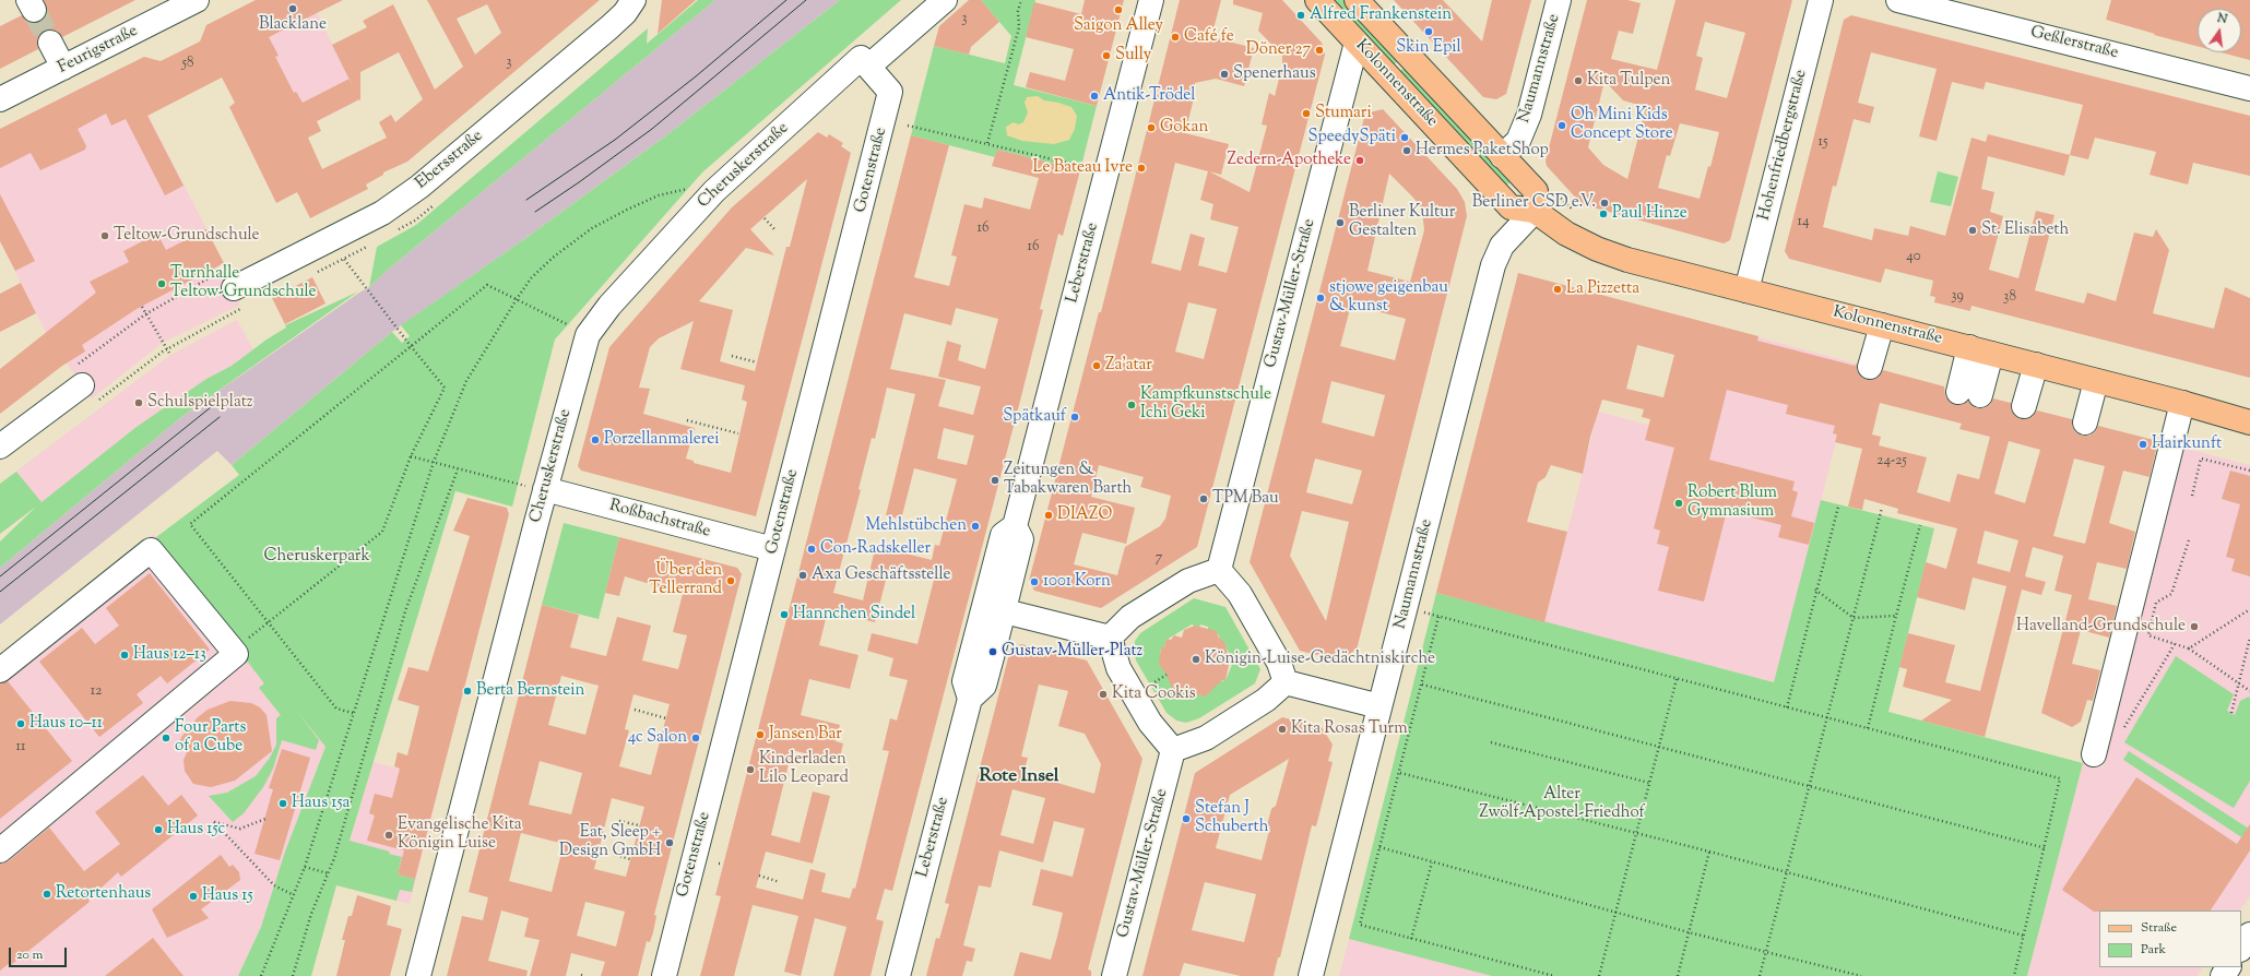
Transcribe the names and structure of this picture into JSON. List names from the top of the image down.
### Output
{
  "streets": {
    "main road": ["Kolonnenstraße"],
    "street": [
      "Geßlerstraße",
      "Feurigstraße",
      "Naumannstraße",
      "Hohenfriedbergstraße",
      "Ebersstraße",
      "Cheruskerstraße",
      "Gotenstraße",
      "Leberstraße",
      "Gustav-Müller-Straße",
      "Roßbachstraße"
    ]
  },
  "crossings": [
    ["Naumannstraße", "Kolonnenstraße"],
    ["Kolonnenstraße", "Hohenfriedbergstraße"],
    ["Kolonnenstraße", "Gustav-Müller-Straße"],
    ["Cheruskerstraße", "Gotenstraße"],
    ["Cheruskerstraße", "Roßbachstraße"],
    ["Gotenstraße", "Roßbachstraße"]
  ],
  "districts": ["Rote Insel"],
  "parks": ["Cheruskerpark", "Alter Zwölf-Apostel-Friedhof"],
  "places": [
    "Blacklane",
    "Saigon Alley",
    "Alfred Frankenstein",
    "Skin Epil",
    "Café fe",
    "Döner 27",
    "Sully",
    "Spenerhaus",
    "Kita Tulpen",
    "Antik-Trödel",
    "Stumari",
    "Oh Mini Kids Concept Store",
    "Gokan",
    "SpeedySpäti",
    "Hermes PaketShop",
    "Zedern-Apotheke",
    "Le Bateau Ivre",
    "Berliner CSD e.V.",
    "Paul Hinze",
    "Berliner Kultur Gestalten",
    "St. Elisabeth",
    "Teltow-Grundschule",
    "Turnhalle Teltow-Grundschule",
    "La Pizzetta",
    "stjowe geigenbau & kunst",
    "Za'atar",
    "Schulspielplatz",
    "Kampfkunstschule Ichi Geki",
    "Spätkauf",
    "Porzellanmalerei",
    "Hairkunft",
    "Zeitungen & Tabakwaren Barth",
    "TPM Bau",
    "Robert Blum Gymnasium",
    "DIAZO",
    "Mehlstübchen",
    "Con-Radskeller",
    "Axa Geschäftsstelle",
    "Über den Tellerrand",
    "1001 Korn",
    "Hannchen Sindel",
    "Havelland-Grundschule",
    "Gustav-Müller-Platz",
    "Haus 12–13",
    "Königin-Luise-Gedächtniskirche",
    "Berta Bernstein",
    "Kita Cookis",
    "Haus 10–11",
    "Kita Rosas Turm",
    "Jansen Bar",
    "Four Parts of a Cube",
    "4c Salon",
    "Kinderladen Lilo Leopard",
    "Haus 15a",
    "Stefan J Schuberth",
    "Haus 15c",
    "Evangelische Kita Königin Luise",
    "Eat, Sleep + Design GmbH",
    "Retortenhaus",
    "Haus 15"
  ],
  "house_numbers": [
    "3",
    "3",
    "58",
    "15",
    "14",
    "16",
    "16",
    "40",
    "39",
    "38",
    "24-25",
    "7",
    "12",
    "11"
  ],
  "legend": ["Straße", "Park"],
  "scale_bar": "20 m",
  "north": "top"
}
